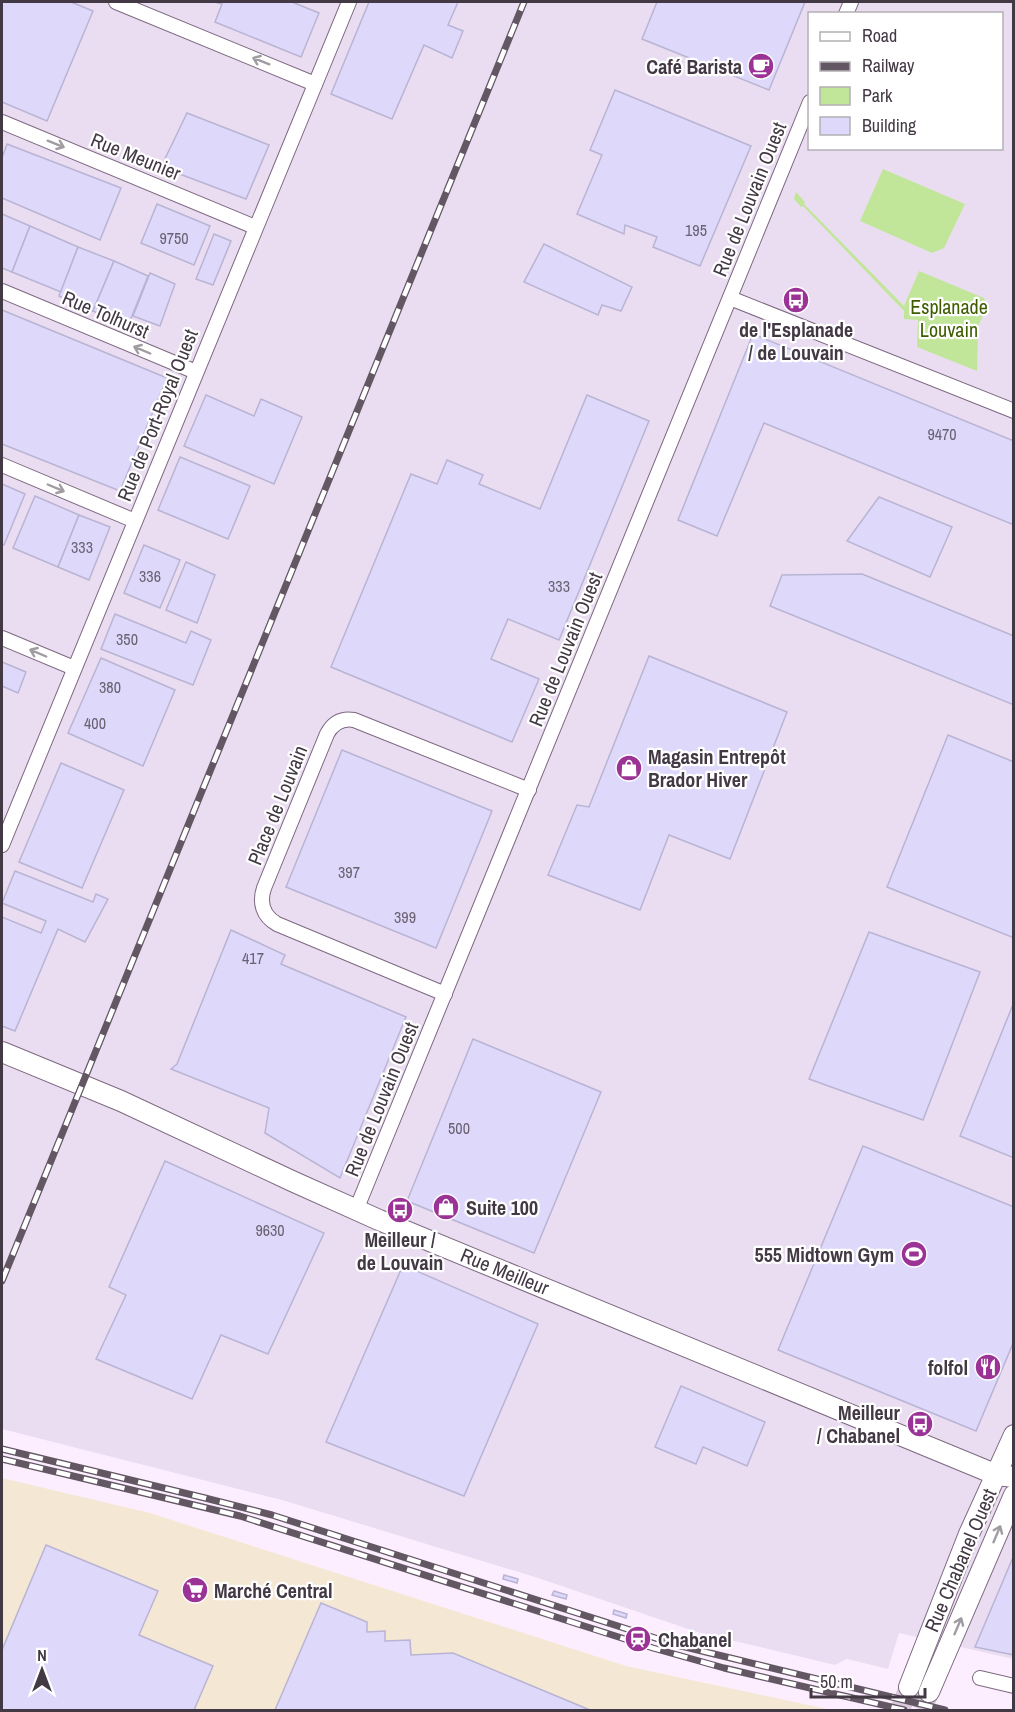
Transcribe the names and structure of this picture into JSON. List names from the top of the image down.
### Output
{
  "streets": {
    "street": [
      "Rue Meunier",
      "Rue de Louvain Ouest",
      "Rue Tolhurst",
      "Rue de Port-Royal Ouest",
      "Place de Louvain",
      "Rue Meilleur",
      "Rue Chabanel Ouest"
    ]
  },
  "crossings": [
    ["Rue Meunier", "Rue de Port-Royal Ouest"],
    ["Rue de Louvain Ouest", "Place de Louvain"],
    ["Rue de Louvain Ouest", "Rue Meilleur"],
    ["Rue Tolhurst", "Rue de Port-Royal Ouest"],
    ["Rue Meilleur", "Rue Chabanel Ouest"]
  ],
  "one_way": ["Rue Meunier", "Rue Tolhurst"],
  "parks": ["Esplanade Louvain"],
  "places": {
    "cafe": ["Café Barista"],
    "bus stop": ["de l'Esplanade / de Louvain", "Meilleur / de Louvain", "Meilleur / Chabanel"],
    "shop": ["Magasin Entrepôt Brador Hiver", "Suite 100"],
    "sports": ["555 Midtown Gym"],
    "restaurant": ["folfol"],
    "supermarket": ["Marché Central"],
    "station": ["Chabanel"]
  },
  "house_numbers": [
    "195",
    "9750",
    "9470",
    "333",
    "336",
    "333",
    "350",
    "380",
    "400",
    "397",
    "399",
    "417",
    "500",
    "9630"
  ],
  "legend": [
    "Road",
    "Railway",
    "Park",
    "Building"
  ],
  "scale_bar": "50 m",
  "north": "top"
}
